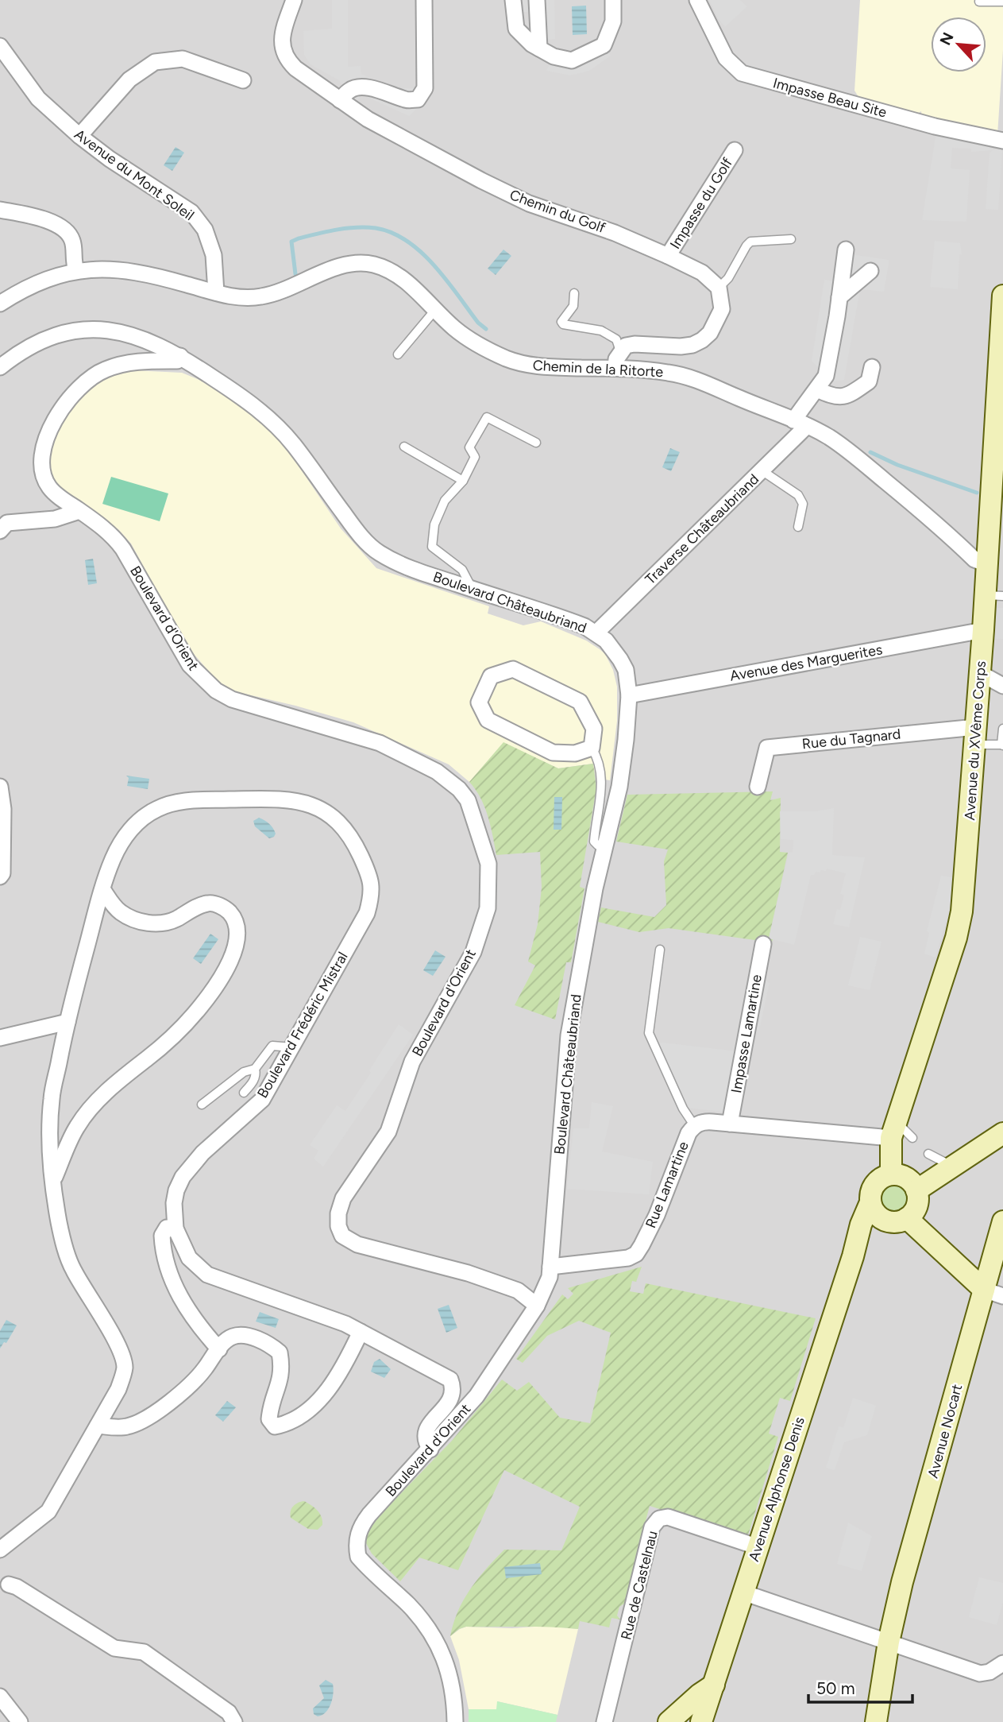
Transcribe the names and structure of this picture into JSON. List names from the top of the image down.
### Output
{
  "streets": {
    "main road": ["Avenue du XVème Corps", "Avenue Nocart", "Avenue Alphonse Denis"],
    "street": [
      "Impasse Beau Site",
      "Avenue du Mont Soleil",
      "Impasse du Golf",
      "Chemin du Golf",
      "Chemin de la Ritorte",
      "Traverse Châteaubriand",
      "Boulevard Châteaubriand",
      "Boulevard d'Orient",
      "Avenue des Marguerites",
      "Rue du Tagnard",
      "Boulevard Frédéric Mistral",
      "Impasse Lamartine",
      "Rue Lamartine",
      "Rue de Castelnau"
    ]
  },
  "crossings": [
    ["Avenue du Mont Soleil", "Chemin de la Ritorte"],
    ["Impasse du Golf", "Chemin du Golf"],
    ["Chemin de la Ritorte", "Traverse Châteaubriand"],
    ["Chemin de la Ritorte", "Avenue du XVème Corps"],
    ["Traverse Châteaubriand", "Boulevard Châteaubriand"],
    ["Boulevard Châteaubriand", "Boulevard d'Orient"],
    ["Boulevard Châteaubriand", "Avenue des Marguerites"],
    ["Boulevard Châteaubriand", "Rue Lamartine"],
    ["Boulevard d'Orient", "Boulevard Frédéric Mistral"],
    ["Avenue des Marguerites", "Avenue du XVème Corps"],
    ["Rue du Tagnard", "Avenue du XVème Corps"],
    ["Avenue du XVème Corps", "Rue Lamartine"],
    ["Avenue du XVème Corps", "Avenue Alphonse Denis"],
    ["Impasse Lamartine", "Rue Lamartine"],
    ["Avenue Alphonse Denis", "Rue de Castelnau"]
  ],
  "scale_bar": "50 m",
  "north": "top left"
}
